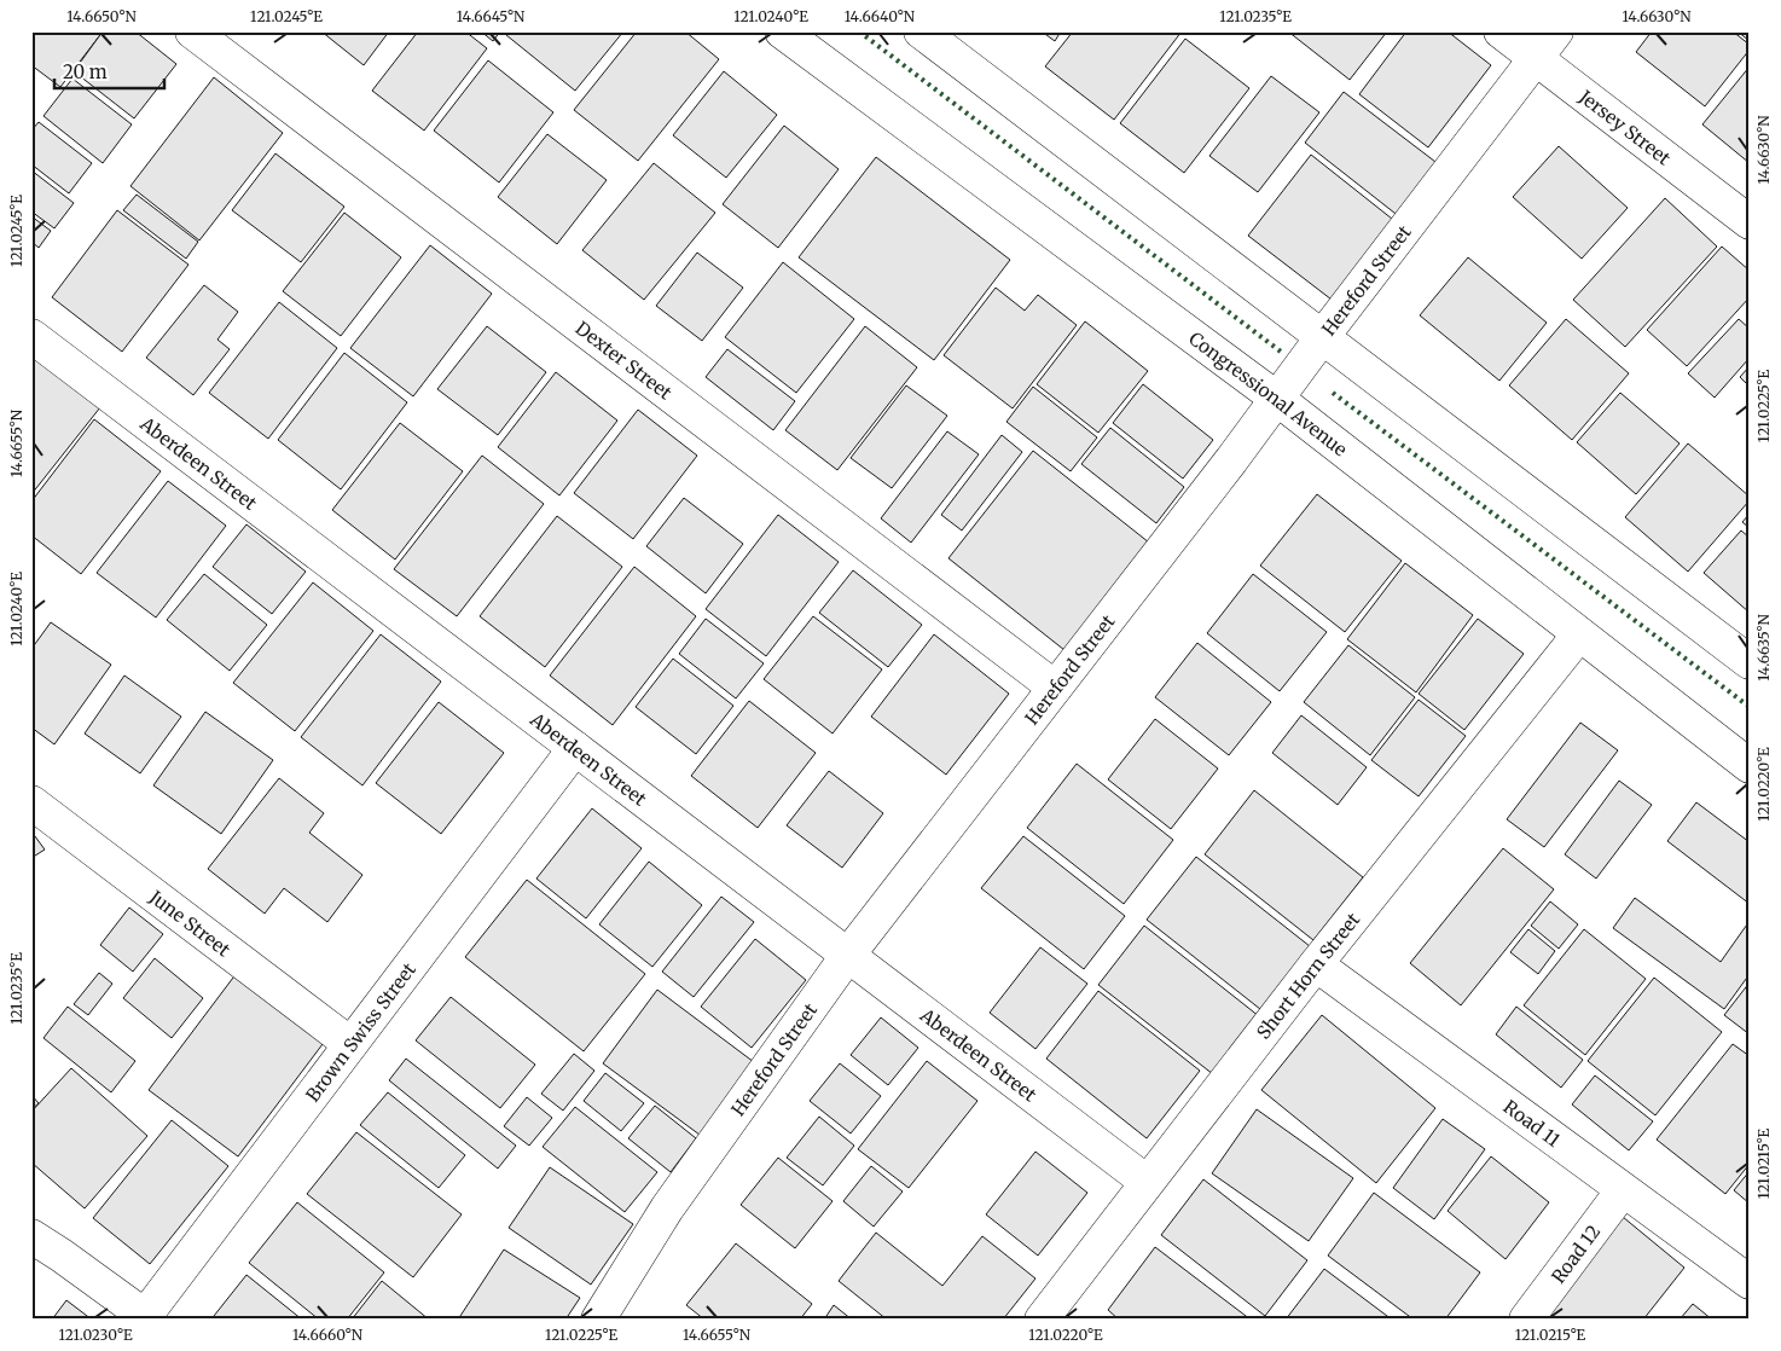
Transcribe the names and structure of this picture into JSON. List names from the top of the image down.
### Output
{
  "streets": {
    "street": [
      "Jersey Street",
      "Hereford Street",
      "Dexter Street",
      "Congressional Avenue",
      "Aberdeen Street",
      "June Street",
      "Short Horn Street",
      "Brown Swiss Street",
      "Road 11",
      "Road 12"
    ]
  },
  "crossings": [
    ["Jersey Street", "Hereford Street"],
    ["Hereford Street", "Dexter Street"],
    ["Hereford Street", "Congressional Avenue"],
    ["Hereford Street", "Aberdeen Street"],
    ["Congressional Avenue", "Short Horn Street"],
    ["Aberdeen Street", "Short Horn Street"],
    ["Aberdeen Street", "Brown Swiss Street"],
    ["June Street", "Brown Swiss Street"],
    ["Short Horn Street", "Road 11"],
    ["Road 11", "Road 12"]
  ],
  "scale_bar": "20 m",
  "coordinates": [
    "14.6650°N",
    "121.0245°E",
    "14.6645°N",
    "121.0240°E",
    "14.6640°N",
    "121.0235°E",
    "14.6630°N",
    "121.0225°E",
    "14.6655°N",
    "14.6635°N",
    "121.0220°E",
    "121.0215°E",
    "121.0230°E",
    "14.6660°N"
  ]
}
